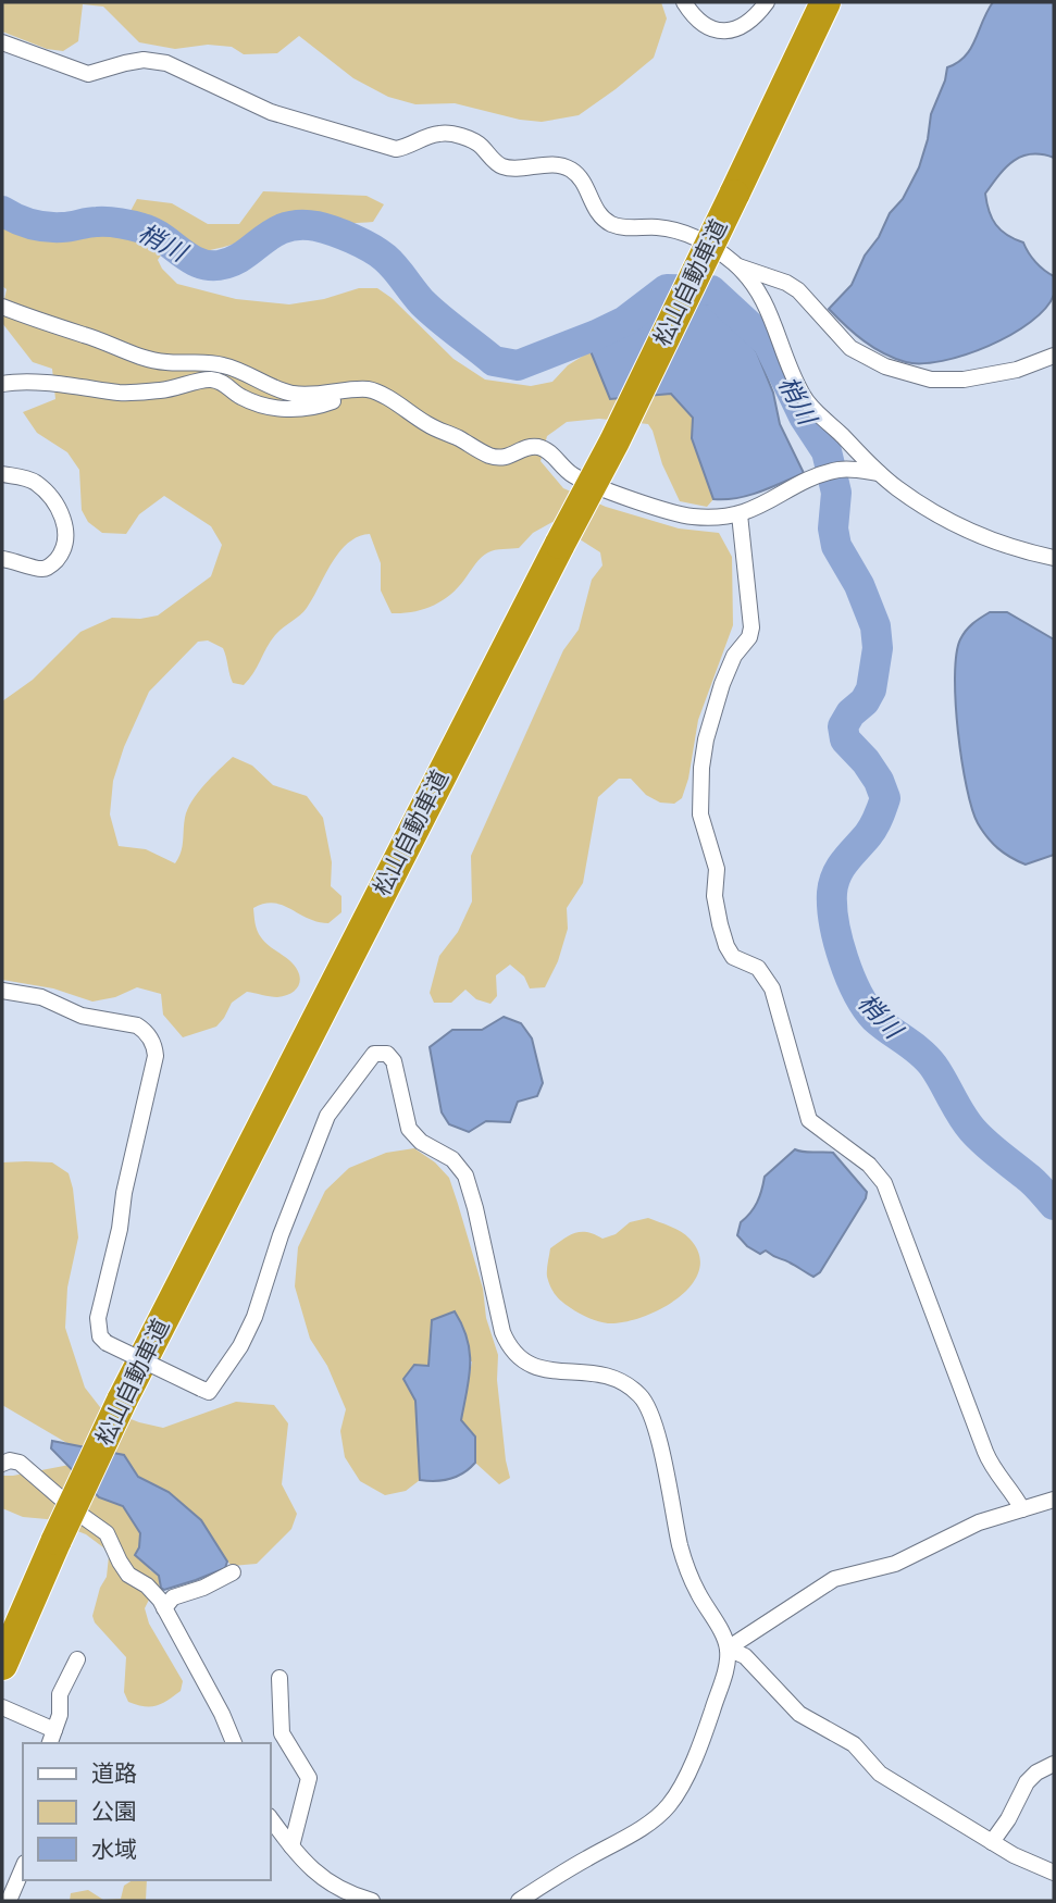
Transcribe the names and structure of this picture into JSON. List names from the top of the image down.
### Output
{
  "streets": {
    "highway": ["松山自動車道"]
  },
  "water": ["梢川"],
  "legend": ["道路", "公園", "水域"]
}
